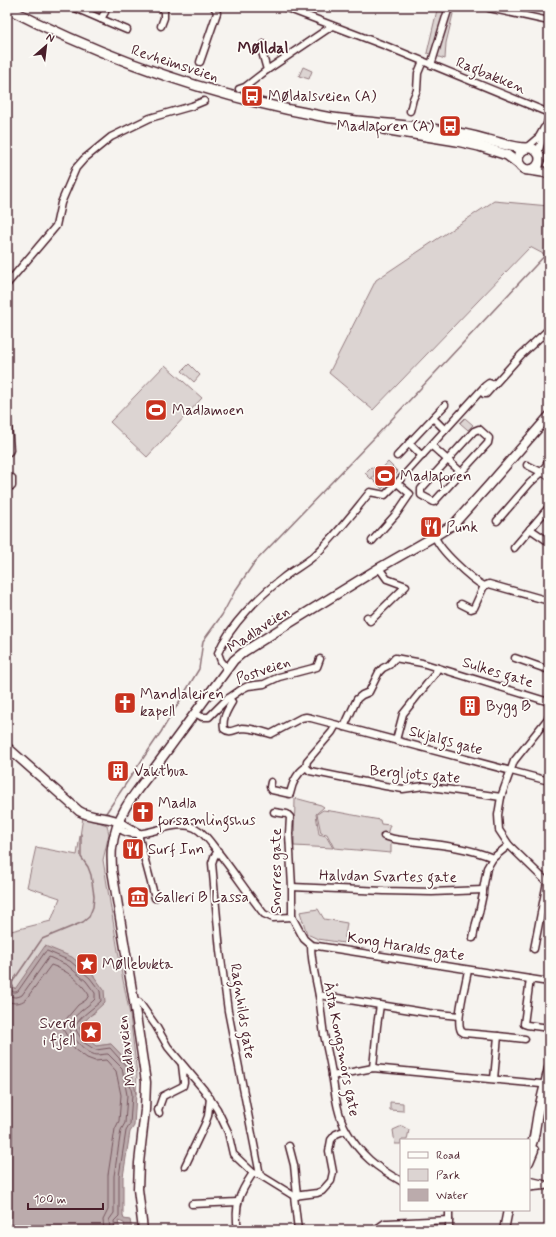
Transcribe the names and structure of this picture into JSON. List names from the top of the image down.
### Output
{
  "streets": {
    "main road": ["Revheimsveien", "Madlaveien"],
    "street": [
      "Ragbakken",
      "Postveien",
      "Sulkes gate",
      "Skjalgs gate",
      "Bergljots gate",
      "Snorres gate",
      "Halvdan Svartes gate",
      "Kong Haralds gate",
      "Ragnhilds gate",
      "Åsta Kongsmors gate"
    ]
  },
  "crossings": [
    ["Madlaveien", "Postveien"],
    ["Madlaveien", "Snorres gate"],
    ["Postveien", "Skjalgs gate"],
    ["Sulkes gate", "Skjalgs gate"],
    ["Snorres gate", "Halvdan Svartes gate"],
    ["Snorres gate", "Ragnhilds gate"],
    ["Kong Haralds gate", "Åsta Kongsmors gate"]
  ],
  "districts": ["Mølldal"],
  "places": {
    "bus stop": ["Møldalsveien (A)", "Madlaforen (A)"],
    "sports": ["Madlamoen", "Madlaforen"],
    "restaurant": ["Punk", "Surf Inn"],
    "church": ["Mandlaleiren kapell", "Madla forsamlingshus"],
    "building": ["Bygg B", "Vaktbua"],
    "museum": ["Galleri B Lassa"],
    "place": ["Møllebukta", "Sverd i fjell"]
  },
  "legend": ["Road", "Park", "Water"],
  "scale_bar": "100 m",
  "north": "top right"
}
